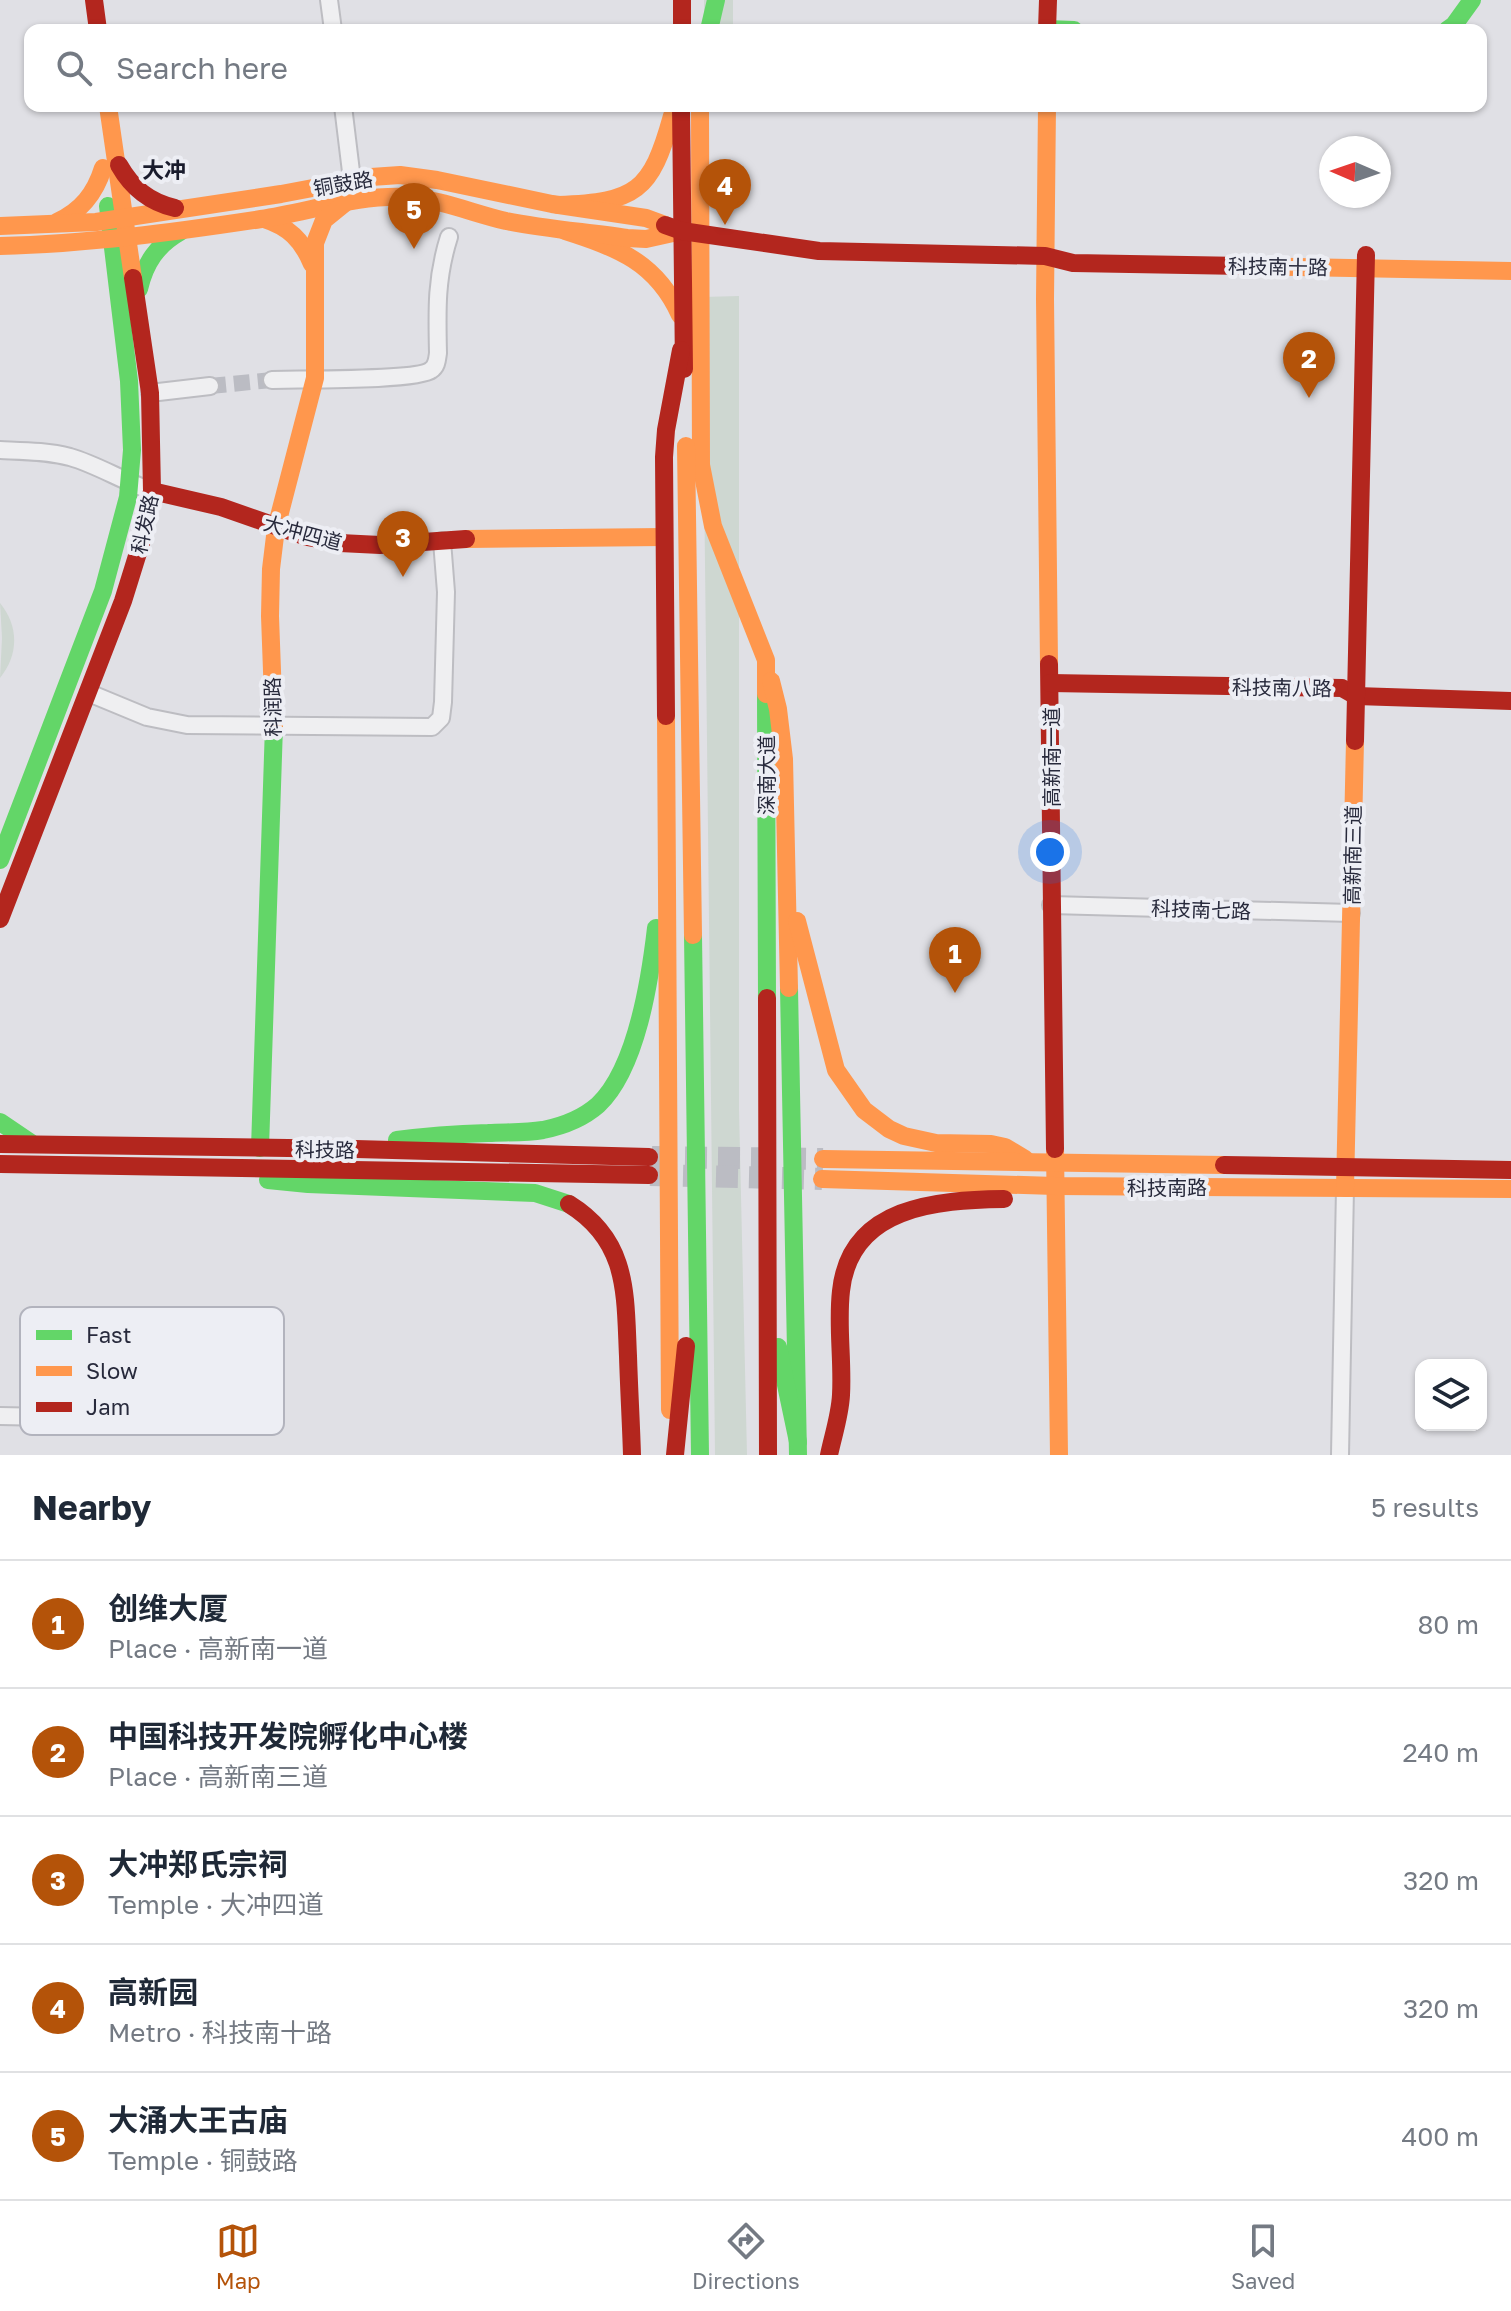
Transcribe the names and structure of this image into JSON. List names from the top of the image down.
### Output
{
  "streets": {
    "main road": [
      "铜鼓路",
      "科技南十路",
      "科发路",
      "大冲四道",
      "科技南八路",
      "科润路",
      "高新南一道",
      "深南大道",
      "高新南三道",
      "科技路",
      "科技南路"
    ],
    "street": ["科技南七路"]
  },
  "crossings": [
    ["铜鼓路", "科技南十路"],
    ["铜鼓路", "科发路"],
    ["铜鼓路", "科润路"],
    ["铜鼓路", "深南大道"],
    ["科技南十路", "高新南一道"],
    ["科技南十路", "深南大道"],
    ["科技南十路", "高新南三道"],
    ["科发路", "大冲四道"],
    ["大冲四道", "科润路"],
    ["科技南八路", "高新南一道"],
    ["科技南八路", "高新南三道"],
    ["科润路", "科技路"],
    ["高新南一道", "科技南七路"],
    ["高新南一道", "科技南路"],
    ["高新南三道", "科技南七路"],
    ["高新南三道", "科技南路"]
  ],
  "districts": ["大冲"],
  "legend": ["Fast", "Slow", "Jam"],
  "north": "left",
  "page": {
    "search": "Search here",
    "pins": [
      "4",
      "5",
      "2",
      "3",
      "1"
    ],
    "heading": ["Nearby", "5 results"],
    "list": [
      {
        "mark": "1",
        "name": "创维大厦",
        "note": "Place · 高新南一道",
        "value": "80 m"
      },
      {
        "mark": "2",
        "name": "中国科技开发院孵化中心楼",
        "note": "Place · 高新南三道",
        "value": "240 m"
      },
      {
        "mark": "3",
        "name": "大冲郑氏宗祠",
        "note": "Temple · 大冲四道",
        "value": "320 m"
      },
      {
        "mark": "4",
        "name": "高新园",
        "note": "Metro · 科技南十路",
        "value": "320 m"
      },
      {
        "mark": "5",
        "name": "大涌大王古庙",
        "note": "Temple · 铜鼓路",
        "value": "400 m"
      }
    ],
    "nav": ["Map", "Directions", "Saved"]
  }
}
